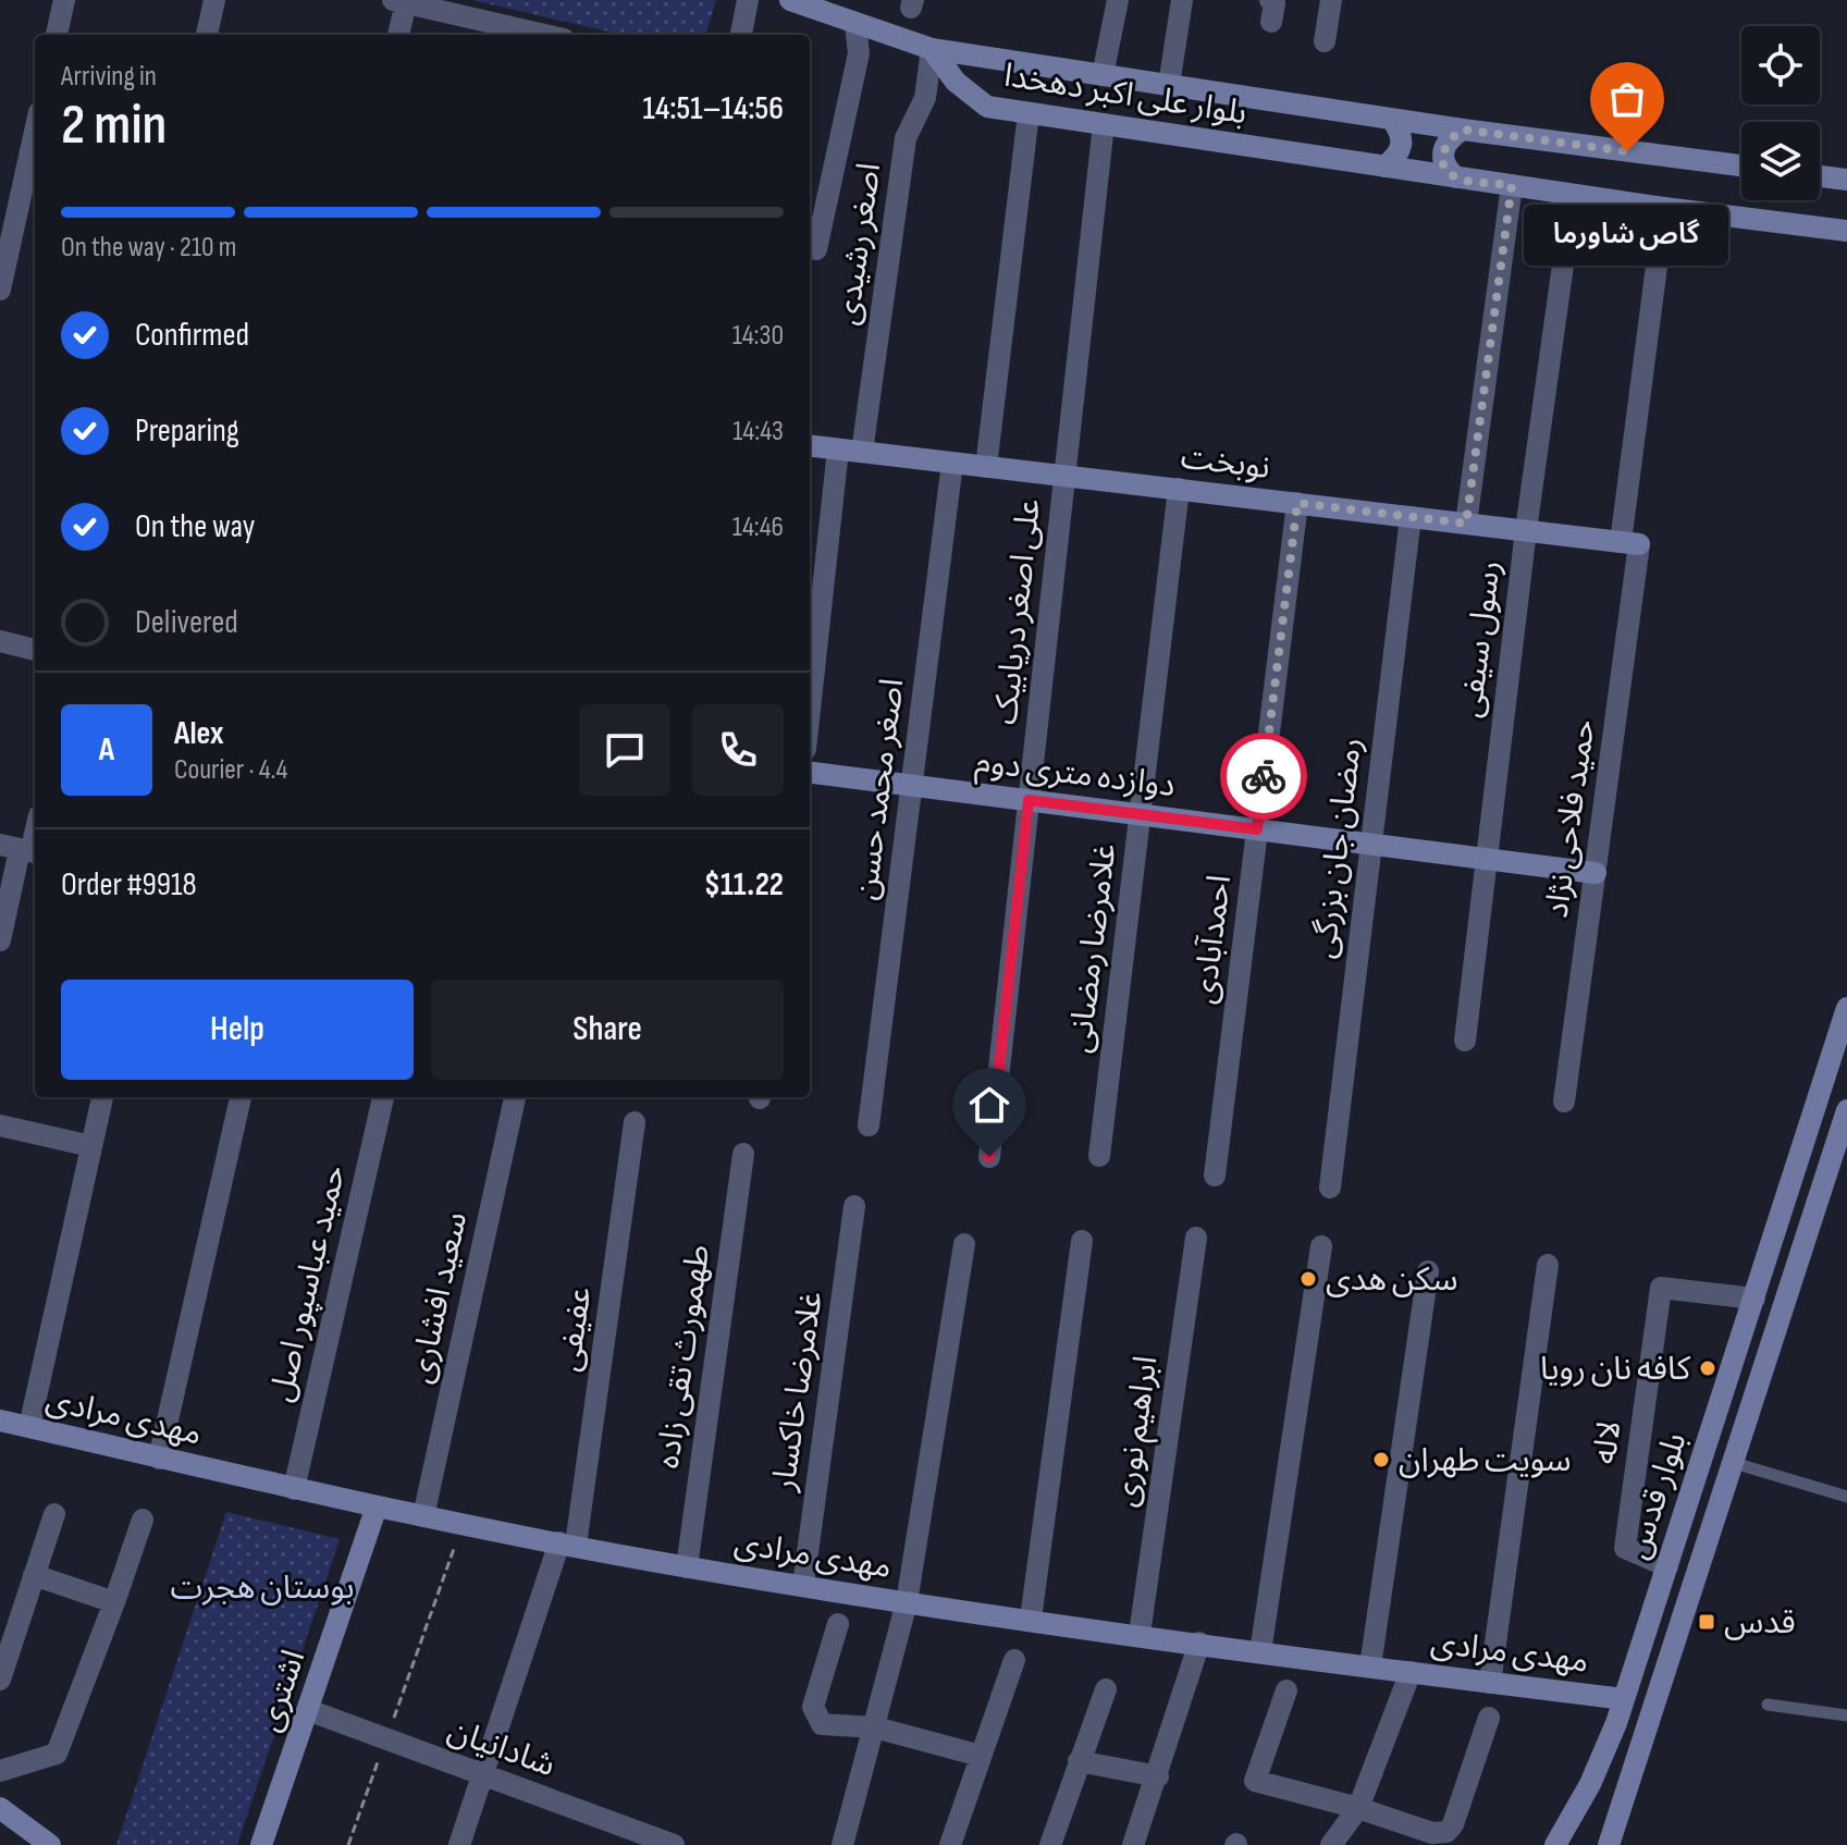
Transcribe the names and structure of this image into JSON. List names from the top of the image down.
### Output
{
  "streets": {
    "street": [
      "بلوار علی اکبر دهخدا",
      "اصغر رشیدی",
      "نوبخت",
      "علی اصغر دریابیک",
      "رسول سیفی",
      "دوازده متری دوم",
      "اصغر محمد حسن",
      "حمید فلاحی نژاد",
      "رمضان جان بزرگی",
      "احمدآبادی",
      "غلامرضا رمضانی",
      "حمید عباسپور اصل",
      "سعید افشاری",
      "عفیفی",
      "طهمورث تقی زاده",
      "غلامرضا خاکسار",
      "مهدی مرادی",
      "ابراهیم نوری",
      "لاله",
      "بلوار قدس",
      "اشتری",
      "شادانیان"
    ]
  },
  "crossings": [
    ["بلوار علی اکبر دهخدا", "اصغر رشیدی"],
    ["بلوار علی اکبر دهخدا", "علی اصغر دریابیک"],
    ["بلوار علی اکبر دهخدا", "رسول سیفی"],
    ["بلوار علی اکبر دهخدا", "حمید فلاحی نژاد"],
    ["اصغر رشیدی", "نوبخت"],
    ["نوبخت", "علی اصغر دریابیک"],
    ["نوبخت", "رسول سیفی"],
    ["نوبخت", "اصغر محمد حسن"],
    ["نوبخت", "حمید فلاحی نژاد"],
    ["نوبخت", "رمضان جان بزرگی"],
    ["نوبخت", "احمدآبادی"],
    ["نوبخت", "غلامرضا رمضانی"],
    ["علی اصغر دریابیک", "دوازده متری دوم"],
    ["رسول سیفی", "دوازده متری دوم"],
    ["دوازده متری دوم", "اصغر محمد حسن"],
    ["دوازده متری دوم", "حمید فلاحی نژاد"],
    ["دوازده متری دوم", "رمضان جان بزرگی"],
    ["دوازده متری دوم", "احمدآبادی"],
    ["دوازده متری دوم", "غلامرضا رمضانی"],
    ["حمید عباسپور اصل", "مهدی مرادی"],
    ["سعید افشاری", "مهدی مرادی"],
    ["عفیفی", "مهدی مرادی"],
    ["عفیفی", "شادانیان"],
    ["طهمورث تقی زاده", "مهدی مرادی"],
    ["غلامرضا خاکسار", "مهدی مرادی"],
    ["مهدی مرادی", "ابراهیم نوری"],
    ["مهدی مرادی", "بلوار قدس"],
    ["مهدی مرادی", "اشتری"],
    ["لاله", "بلوار قدس"],
    ["اشتری", "شادانیان"]
  ],
  "parks": ["بوستان هجرت"],
  "places": {
    "other": [
      "گاص شاورما",
      "سكن هدى",
      "کافه نان رویا",
      "سويت طهران"
    ],
    "transit": ["قدس"]
  },
  "page": {
    "heading": ["2 min", "Arriving in", "14:51–14:56"],
    "panel": [
      "Alex",
      "Courier · 4.4",
      "Order #9918",
      "$11.22"
    ],
    "bar": "On the way · 210 m",
    "bubble": "گاص شاورما",
    "list": [
      ["Confirmed", "14:30"],
      ["Preparing", "14:43"],
      ["On the way", "14:46"],
      "Delivered"
    ],
    "round": "A",
    "buttons": ["Help", "Share"]
  }
}
